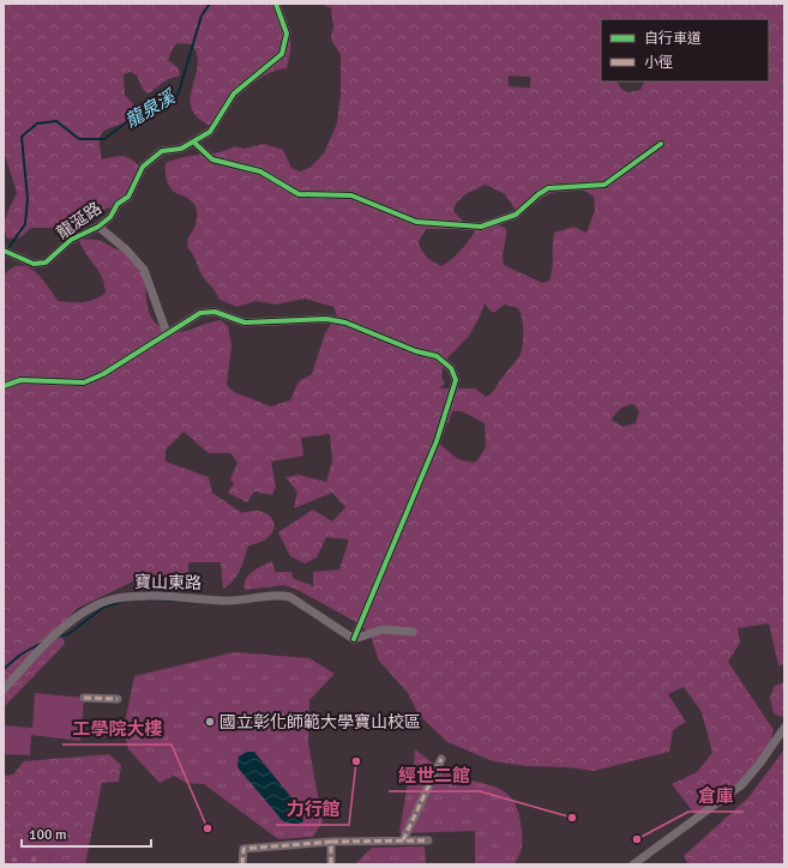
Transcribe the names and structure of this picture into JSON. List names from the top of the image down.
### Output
{
  "streets": {
    "street": ["龍涎路", "寶山東路"]
  },
  "water": ["龍泉溪"],
  "places": [
    "國立彰化師範大學寶山校區",
    "力行館",
    "經世二館",
    "工學院大樓",
    "倉庫"
  ],
  "legend": ["自行車道", "小徑"],
  "scale_bar": "100 m"
}
